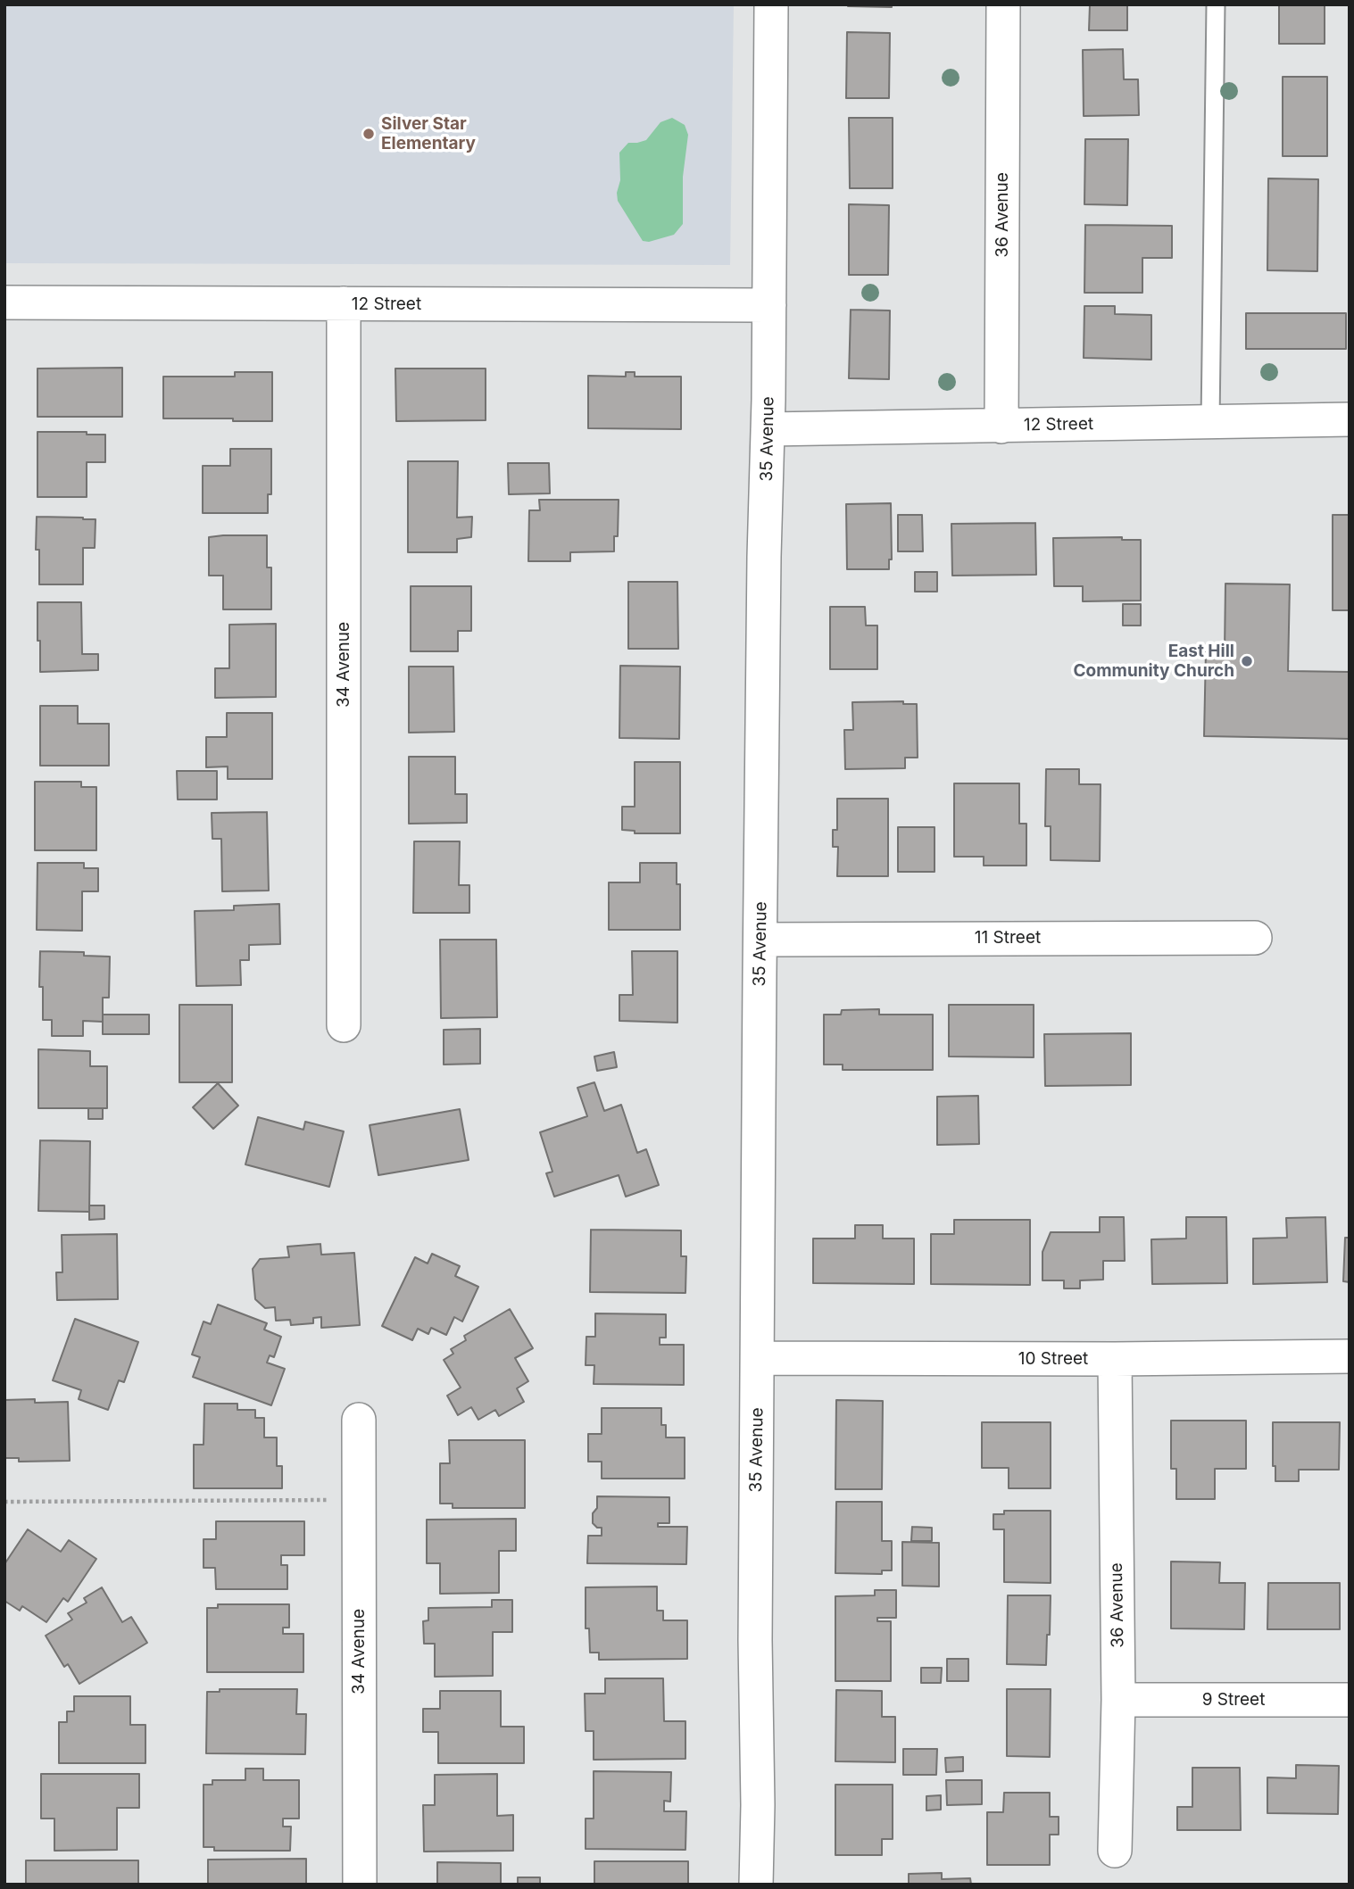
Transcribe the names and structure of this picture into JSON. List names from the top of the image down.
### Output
{
  "streets": {
    "street": [
      "36 Avenue",
      "12 Street",
      "35 Avenue",
      "34 Avenue",
      "11 Street",
      "10 Street",
      "9 Street"
    ]
  },
  "crossings": [
    ["36 Avenue", "12 Street"],
    ["36 Avenue", "10 Street"],
    ["36 Avenue", "9 Street"],
    ["12 Street", "35 Avenue"],
    ["12 Street", "34 Avenue"],
    ["35 Avenue", "11 Street"],
    ["35 Avenue", "10 Street"]
  ],
  "places": ["Silver Star Elementary", "East Hill Community Church"]
}
